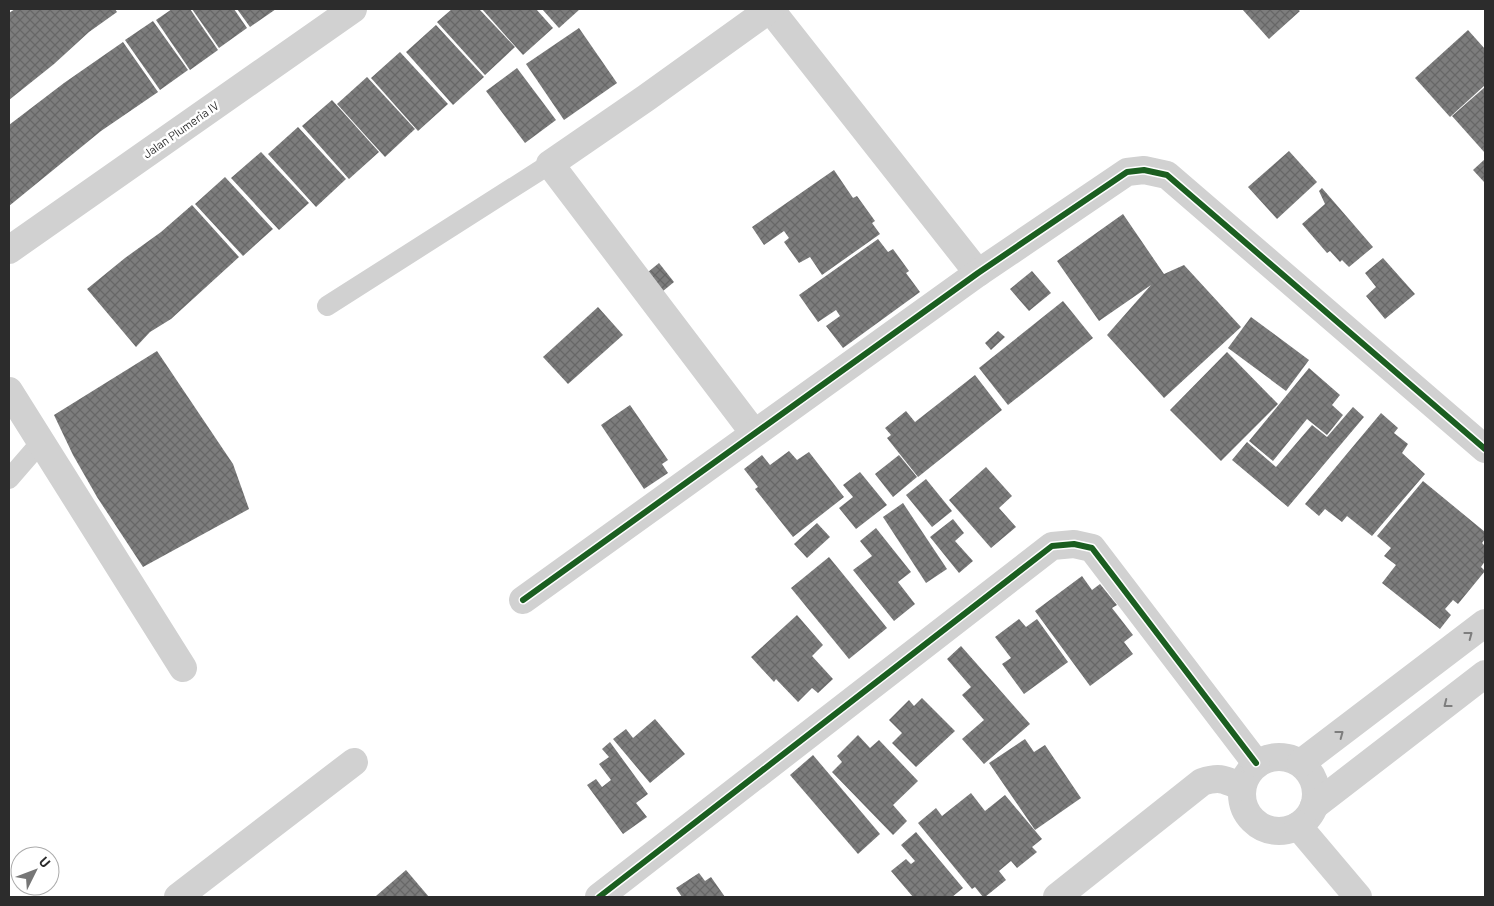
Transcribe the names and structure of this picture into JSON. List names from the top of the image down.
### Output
{
  "streets": {
    "street": ["Jalan Plumeria IV"]
  },
  "north": "top right"
}
